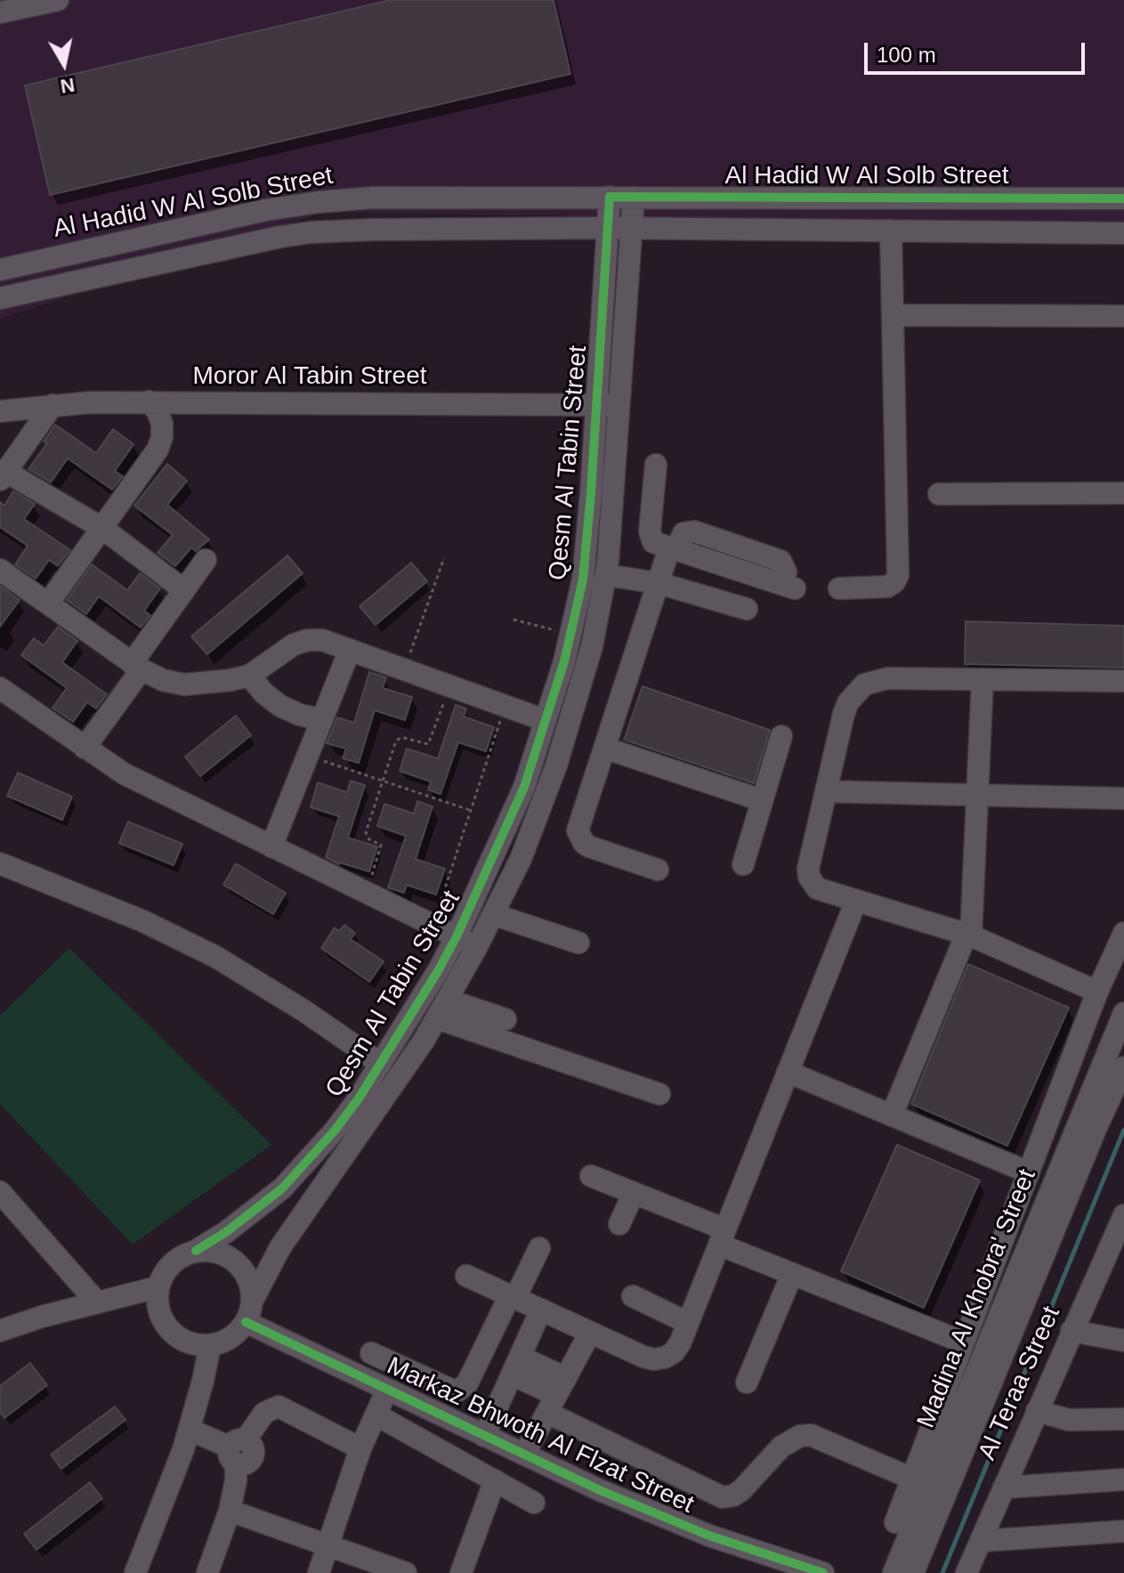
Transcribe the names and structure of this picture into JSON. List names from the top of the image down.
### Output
{
  "streets": {
    "street": [
      "Al Hadid W Al Solb Street",
      "Moror Al Tabin Street",
      "Qesm Al Tabin Street",
      "Madina Al Khobra' Street",
      "Al Teraa Street",
      "Markaz Bhwoth Al Flzat Street"
    ]
  },
  "crossings": [
    ["Al Hadid W Al Solb Street", "Qesm Al Tabin Street"],
    ["Moror Al Tabin Street", "Qesm Al Tabin Street"],
    ["Qesm Al Tabin Street", "Markaz Bhwoth Al Flzat Street"]
  ],
  "scale_bar": "100 m",
  "north": "bottom"
}
